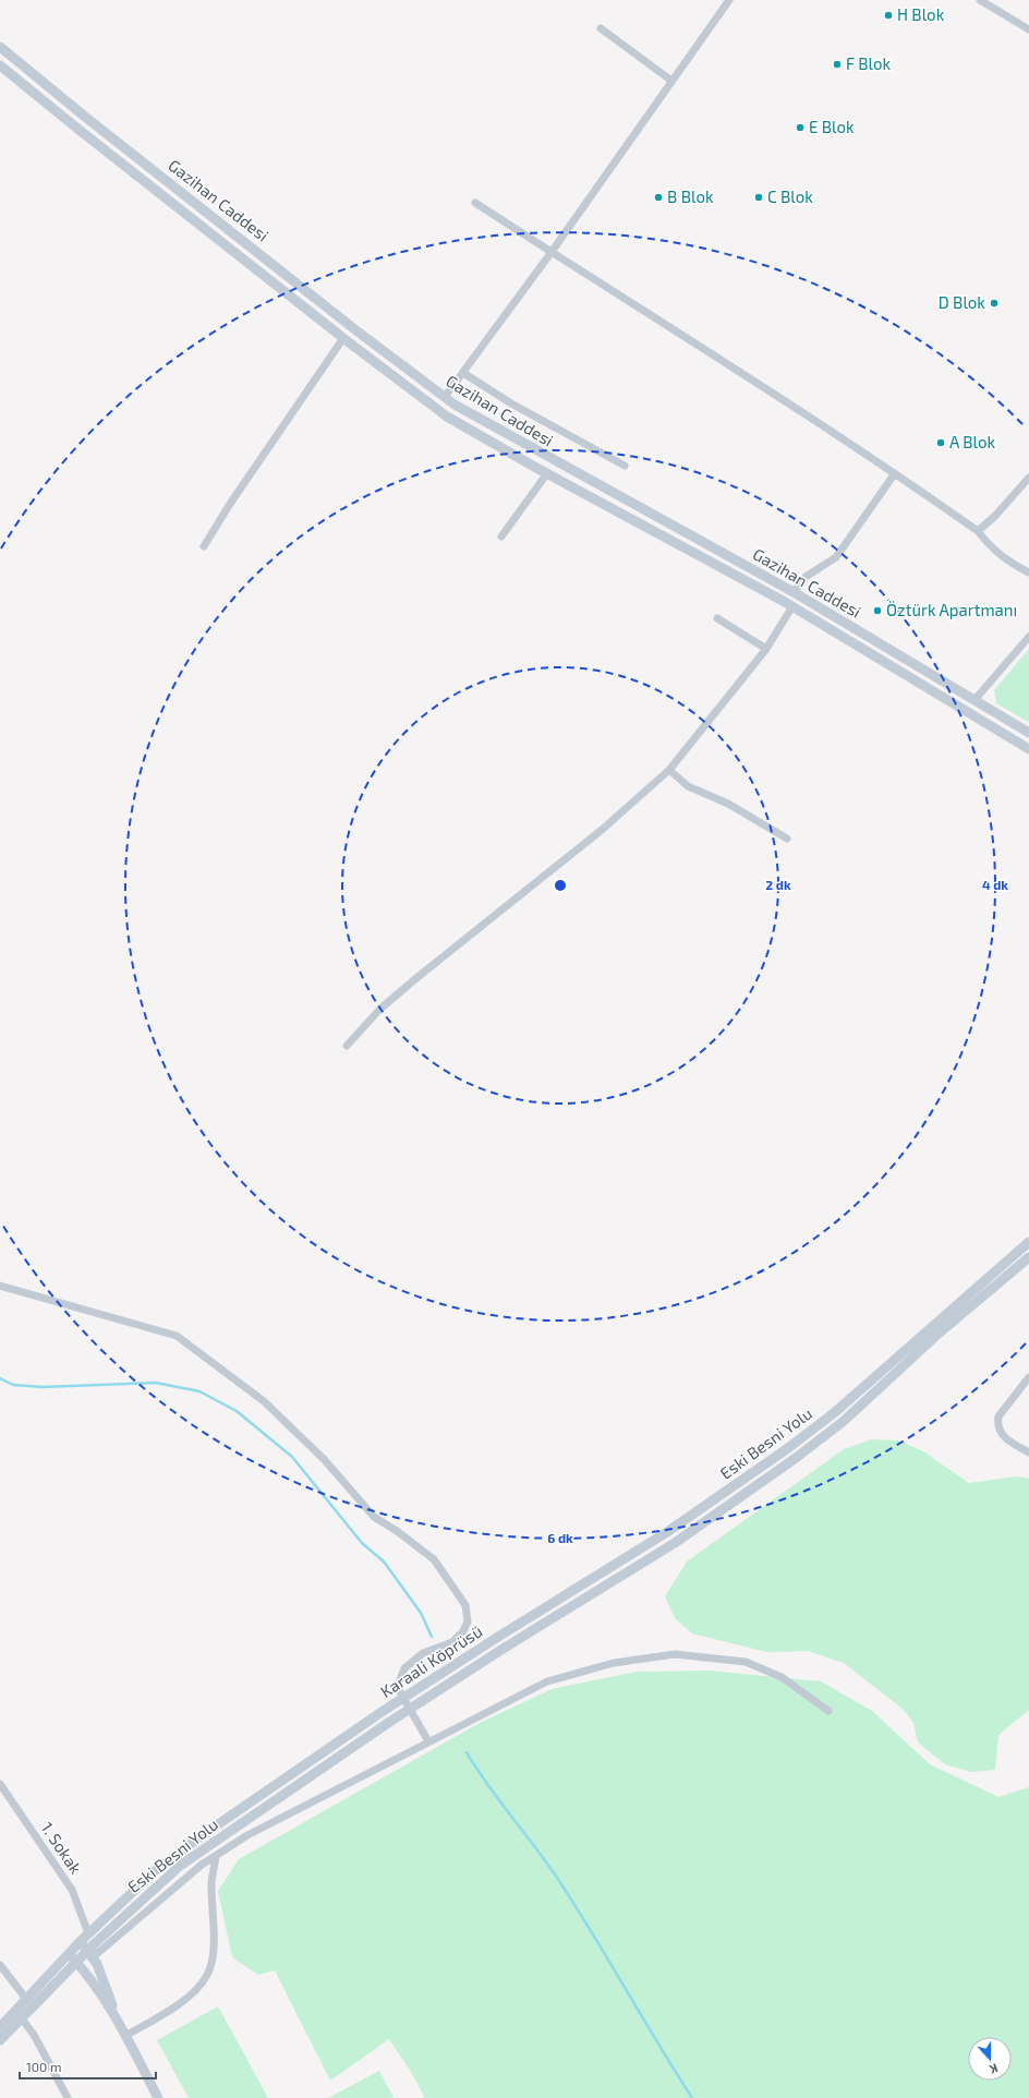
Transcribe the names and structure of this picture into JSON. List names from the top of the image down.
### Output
{
  "streets": {
    "main road": ["Gazihan Caddesi", "Eski Besni Yolu", "Karaali Köprüsü"],
    "street": ["1. Sokak"]
  },
  "crossings": [
    ["Eski Besni Yolu", "Karaali Köprüsü"],
    ["Eski Besni Yolu", "1. Sokak"]
  ],
  "places": [
    "H Blok",
    "F Blok",
    "E Blok",
    "B Blok",
    "C Blok",
    "D Blok",
    "A Blok",
    "Öztürk Apartmanı"
  ],
  "scale_bar": "100 m",
  "north": "bottom",
  "rings": ["2 dk", "4 dk", "6 dk"]
}
